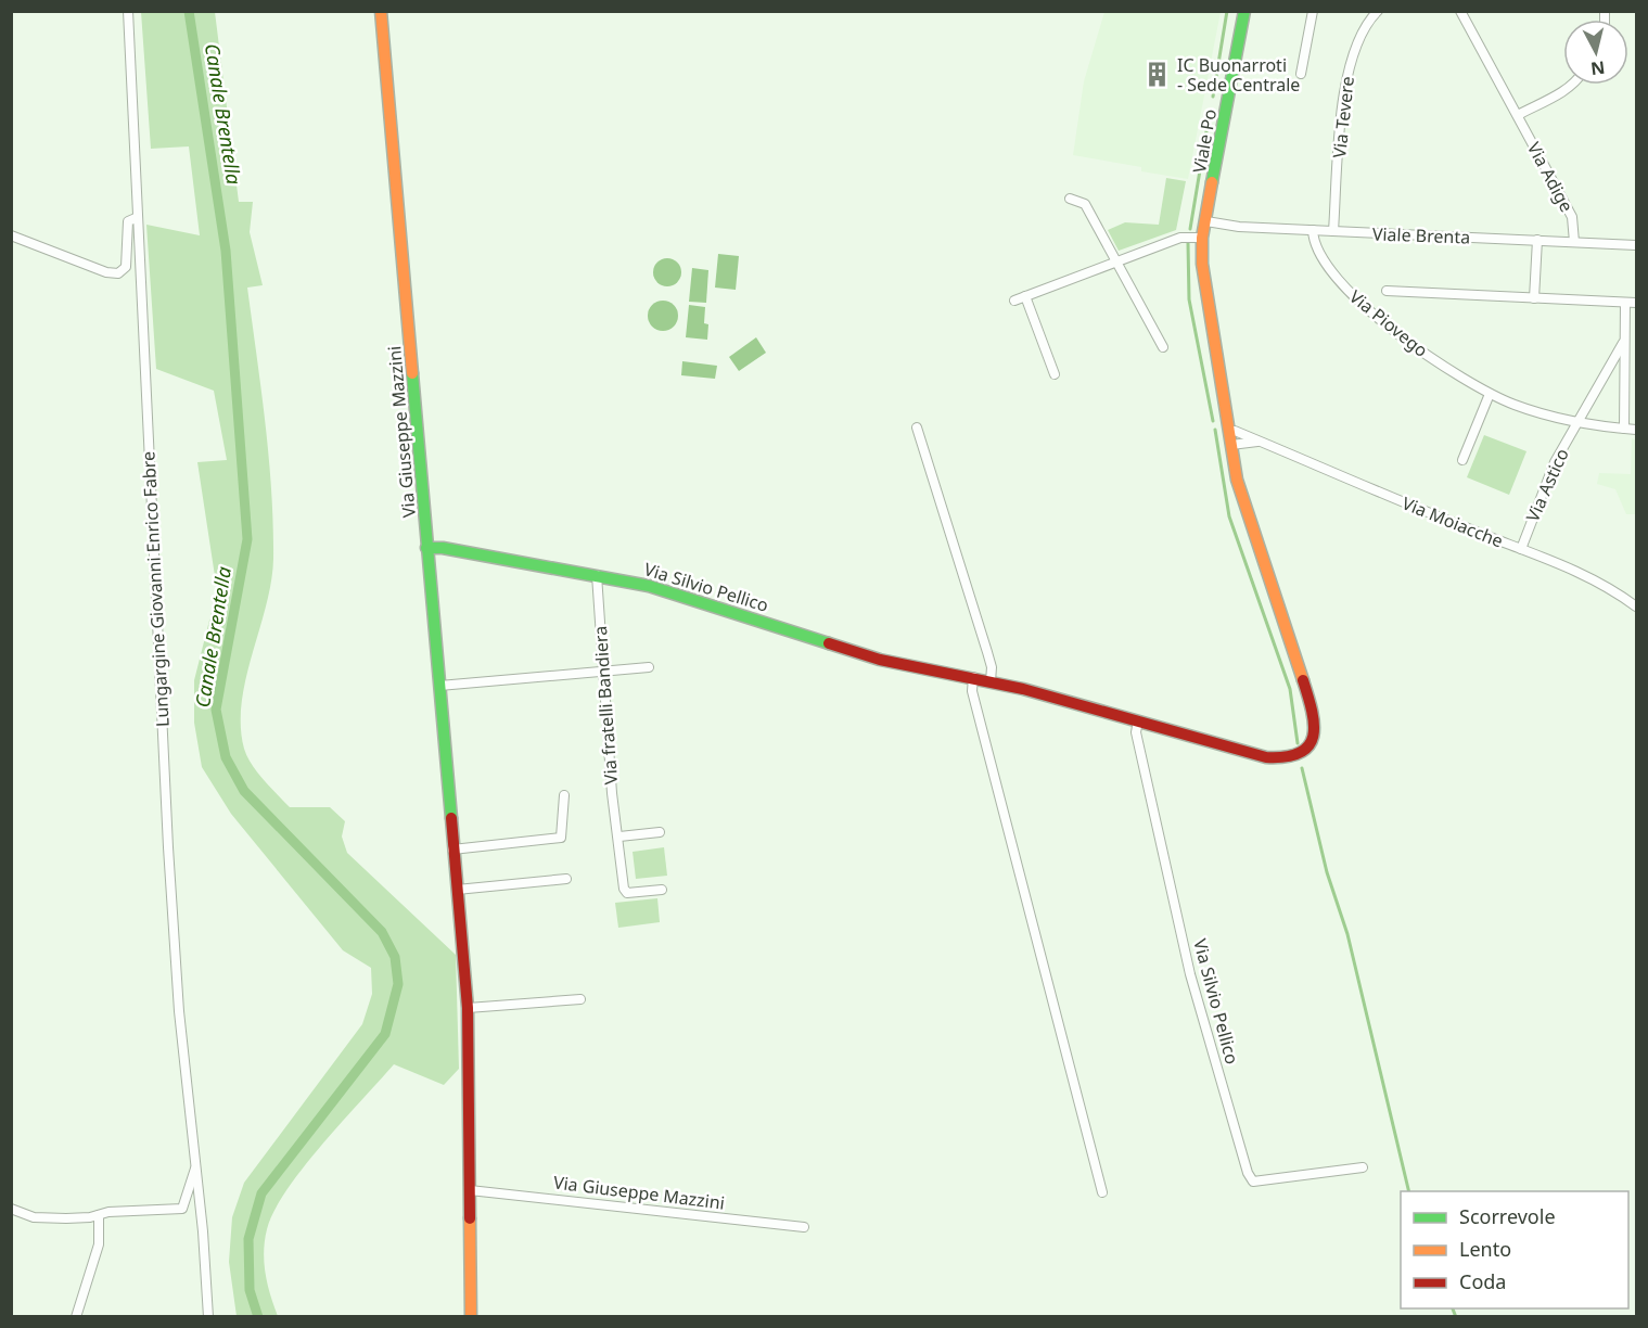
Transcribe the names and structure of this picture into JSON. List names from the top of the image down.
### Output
{
  "streets": {
    "street": [
      "Via Tevere",
      "Viale Po",
      "Via Adige",
      "Viale Brenta",
      "Via Piovego",
      "Via Giuseppe Mazzini",
      "Via Astico",
      "Via Moiacche",
      "Via Silvio Pellico",
      "Lungargine Giovanni Enrico Fabre",
      "Via fratelli Bandiera"
    ]
  },
  "crossings": [
    ["Via Tevere", "Viale Brenta"],
    ["Viale Po", "Viale Brenta"],
    ["Viale Po", "Via Moiacche"],
    ["Viale Po", "Via Silvio Pellico"],
    ["Via Adige", "Viale Brenta"],
    ["Viale Brenta", "Via Piovego"],
    ["Via Piovego", "Via Astico"],
    ["Via Giuseppe Mazzini", "Via Silvio Pellico"],
    ["Via Astico", "Via Moiacche"],
    ["Via Moiacche", "Via Silvio Pellico"],
    ["Via Silvio Pellico", "Via fratelli Bandiera"]
  ],
  "water": ["Canale Brentella"],
  "places": {
    "building": ["IC Buonarroti - Sede Centrale"]
  },
  "legend": ["Scorrevole", "Lento", "Coda"],
  "north": "bottom"
}
